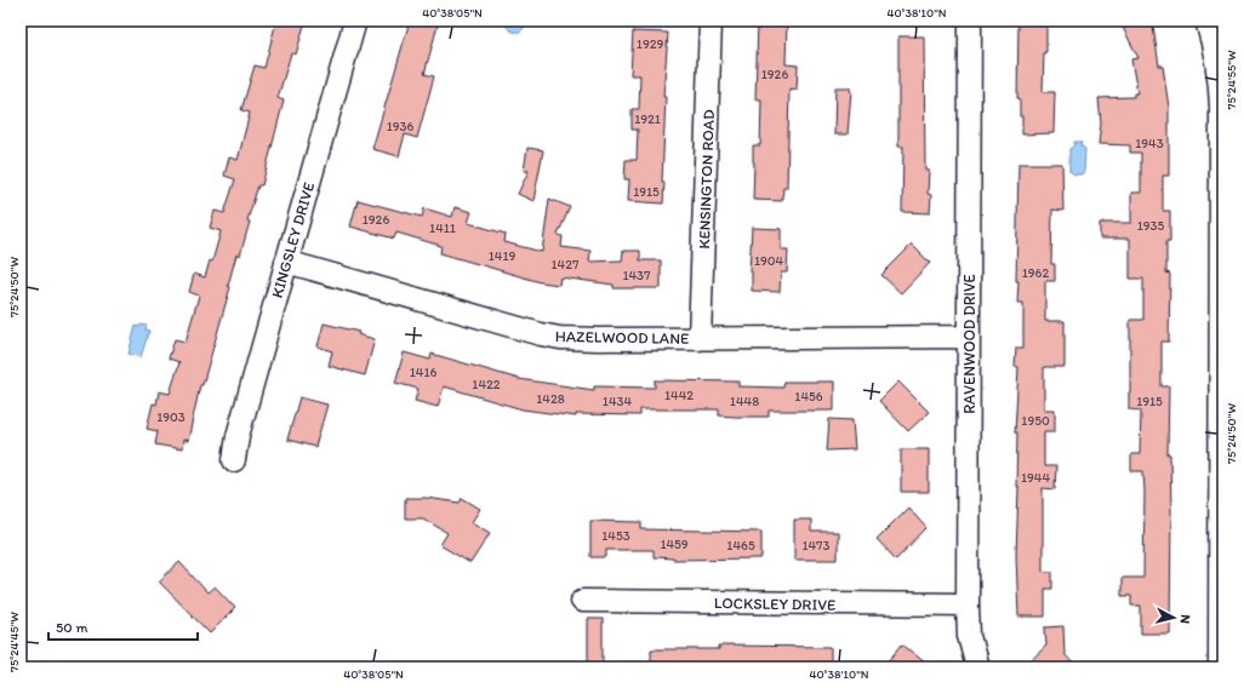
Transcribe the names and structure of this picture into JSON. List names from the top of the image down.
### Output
{
  "streets": {
    "street": [
      "KENSINGTON ROAD",
      "KINGSLEY DRIVE",
      "HAZELWOOD LANE",
      "RAVENWOOD DRIVE",
      "LOCKSLEY DRIVE"
    ]
  },
  "crossings": [
    ["KENSINGTON ROAD", "HAZELWOOD LANE"],
    ["KINGSLEY DRIVE", "HAZELWOOD LANE"],
    ["HAZELWOOD LANE", "RAVENWOOD DRIVE"],
    ["RAVENWOOD DRIVE", "LOCKSLEY DRIVE"]
  ],
  "house_numbers": [
    "1929",
    "1926",
    "1921",
    "1936",
    "1943",
    "1915",
    "1926",
    "1935",
    "1411",
    "1419",
    "1904",
    "1427",
    "1962",
    "1437",
    "1416",
    "1422",
    "1442",
    "1456",
    "1428",
    "1434",
    "1448",
    "1915",
    "1903",
    "1950",
    "1944",
    "1453",
    "1459",
    "1465",
    "1473"
  ],
  "scale_bar": "50 m",
  "north": "right",
  "coordinates": [
    "40°38'05\"N",
    "40°38'10\"N",
    "75°24'55\"W",
    "75°24'50\"W",
    "75°24'45\"W"
  ]
}
